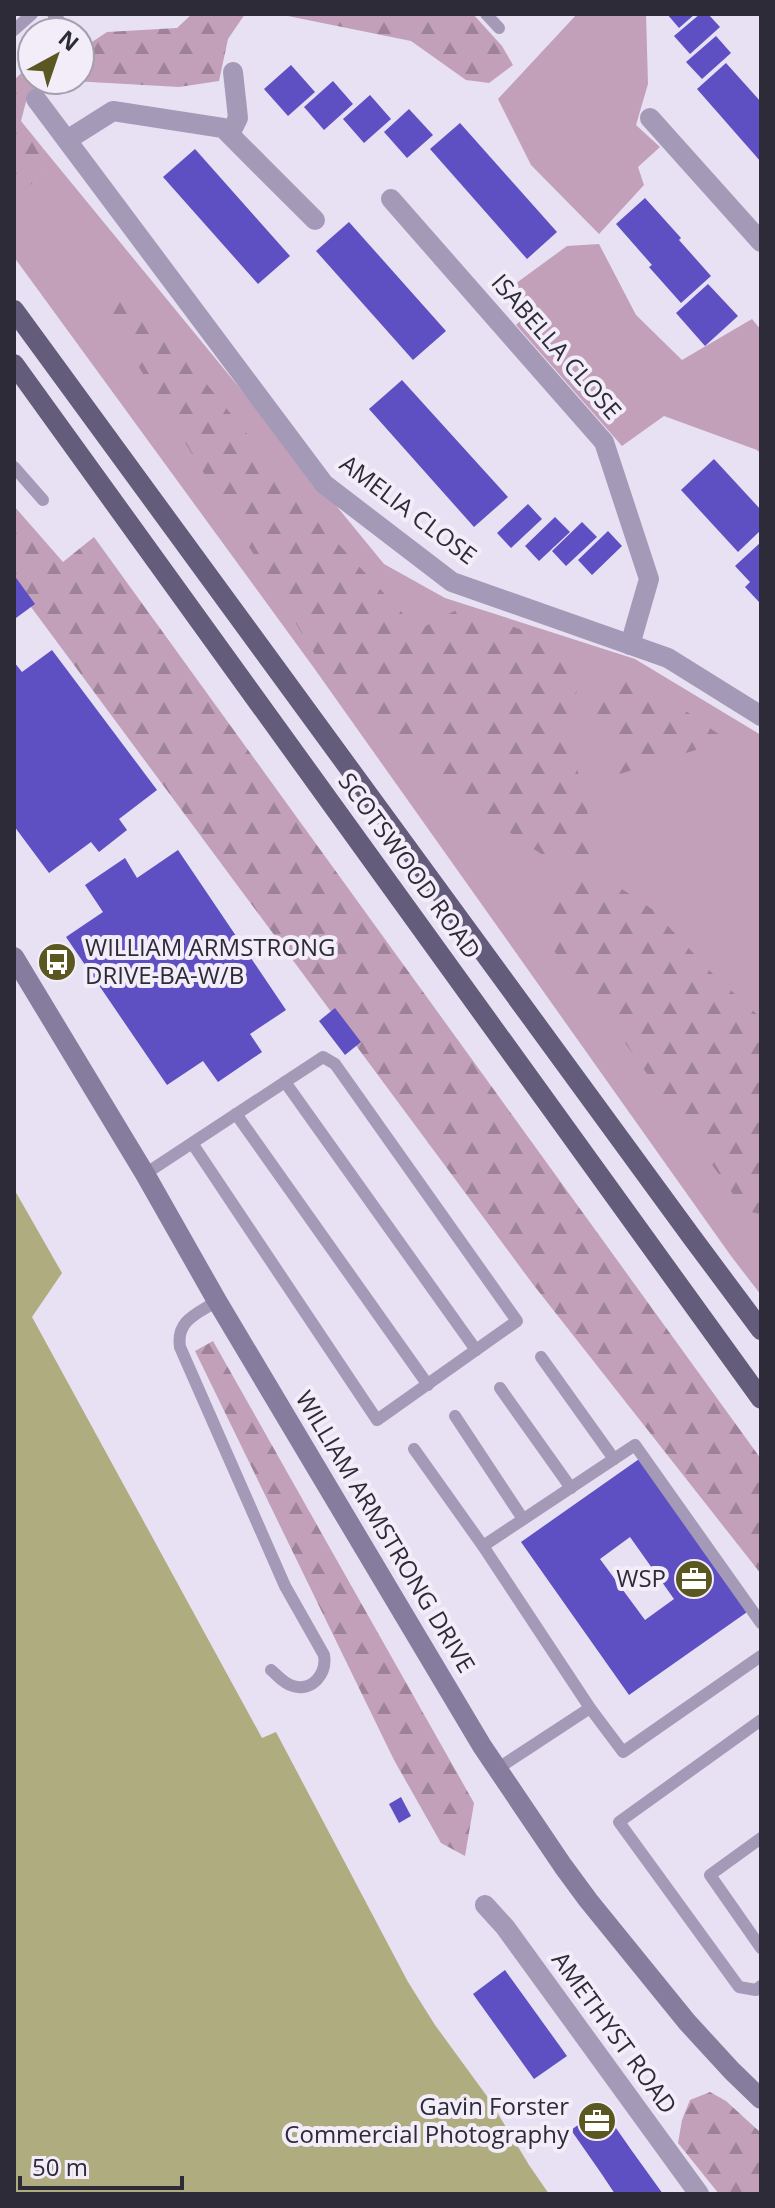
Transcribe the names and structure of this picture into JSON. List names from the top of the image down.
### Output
{
  "streets": {
    "main road": ["SCOTSWOOD ROAD"],
    "street": [
      "ISABELLA CLOSE",
      "AMELIA CLOSE",
      "WILLIAM ARMSTRONG DRIVE",
      "AMETHYST ROAD"
    ]
  },
  "crossings": [
    ["ISABELLA CLOSE", "AMELIA CLOSE"]
  ],
  "places": {
    "bus stop": ["WILLIAM ARMSTRONG DRIVE-BA-W/B"],
    "office": ["WSP", "Gavin Forster Commercial Photography"]
  },
  "scale_bar": "50 m",
  "north": "top right"
}
